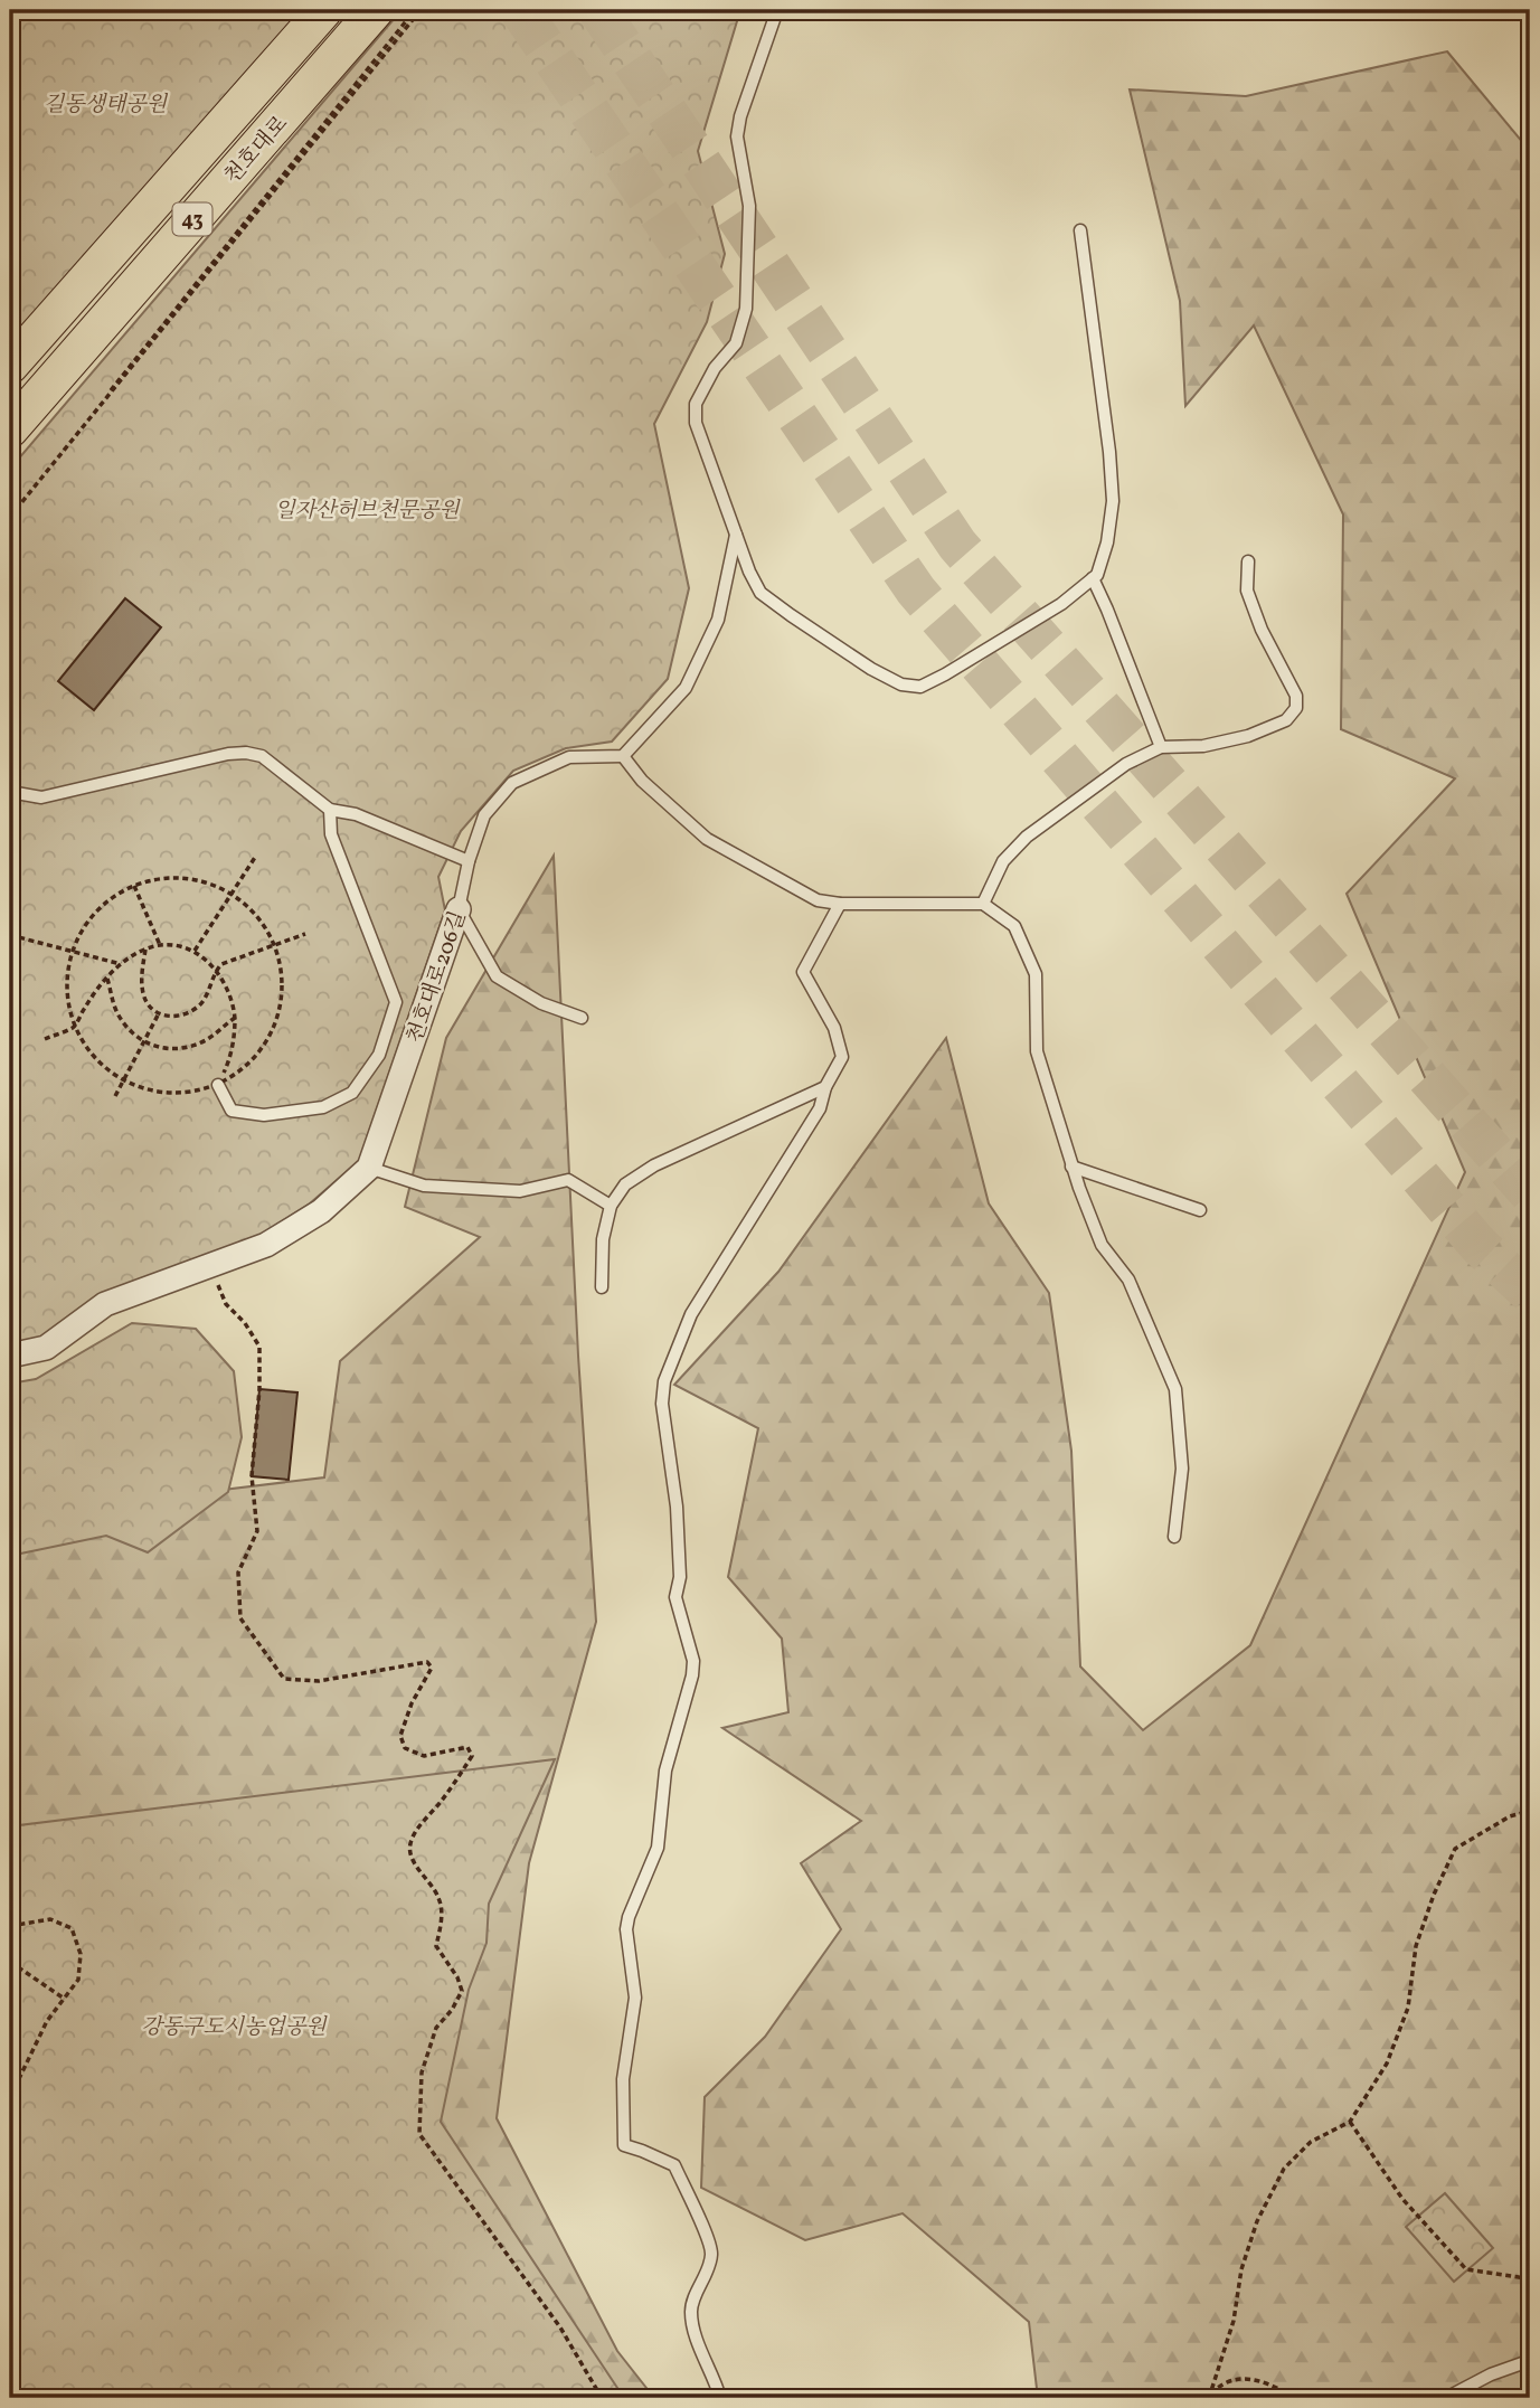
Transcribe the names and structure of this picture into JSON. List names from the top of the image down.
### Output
{
  "streets": {
    "main road": ["천호대로", "43"],
    "street": ["천호대로206길"]
  },
  "parks": ["길동생태공원", "일자산허브천문공원", "강동구도시농업공원"]
}
